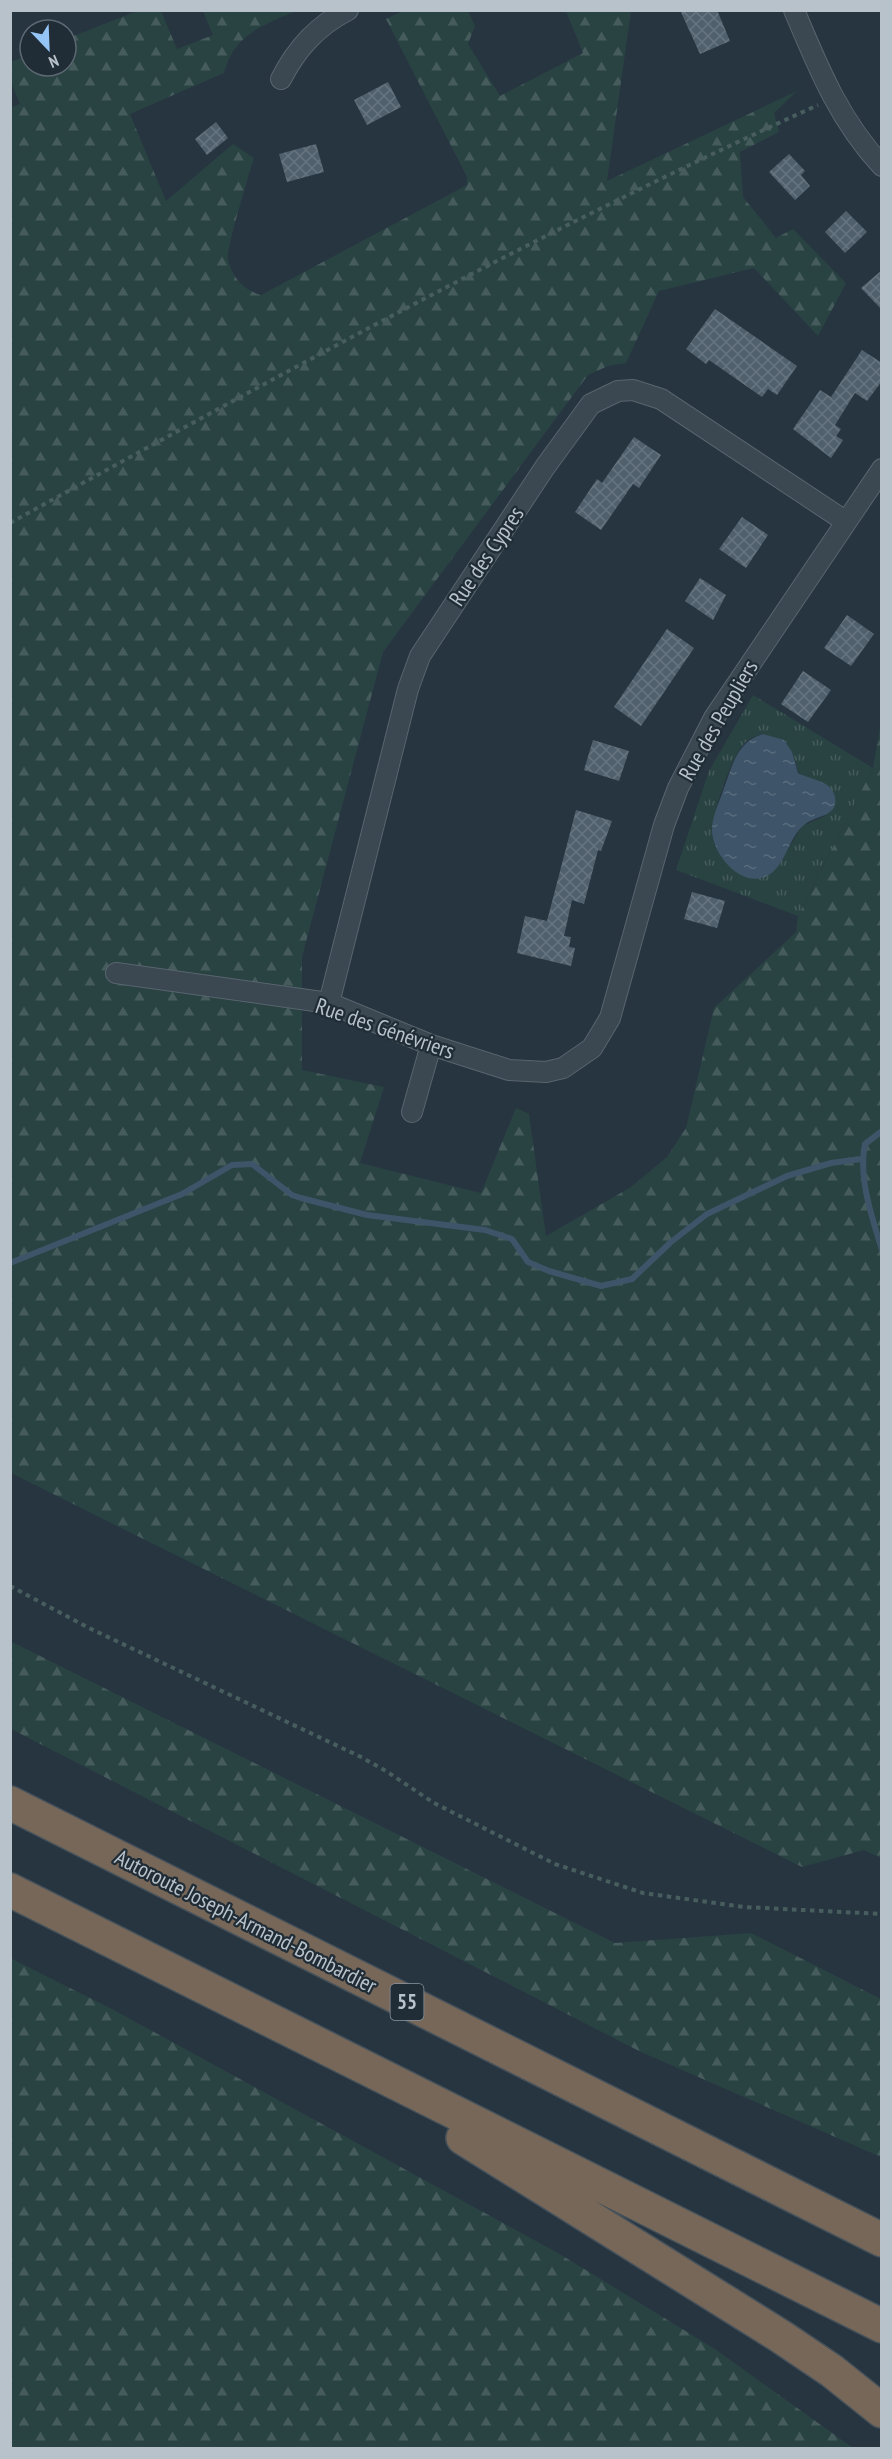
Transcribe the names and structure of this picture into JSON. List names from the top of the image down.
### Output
{
  "streets": {
    "highway": ["Autoroute Joseph-Armand-Bombardier", "55"],
    "street": ["Rue des Cypres", "Rue des Peupliers", "Rue des Génévriers"]
  },
  "crossings": [
    ["Rue des Cypres", "Rue des Peupliers"],
    ["Rue des Cypres", "Rue des Génévriers"],
    ["Rue des Peupliers", "Rue des Génévriers"]
  ],
  "north": "bottom right"
}
